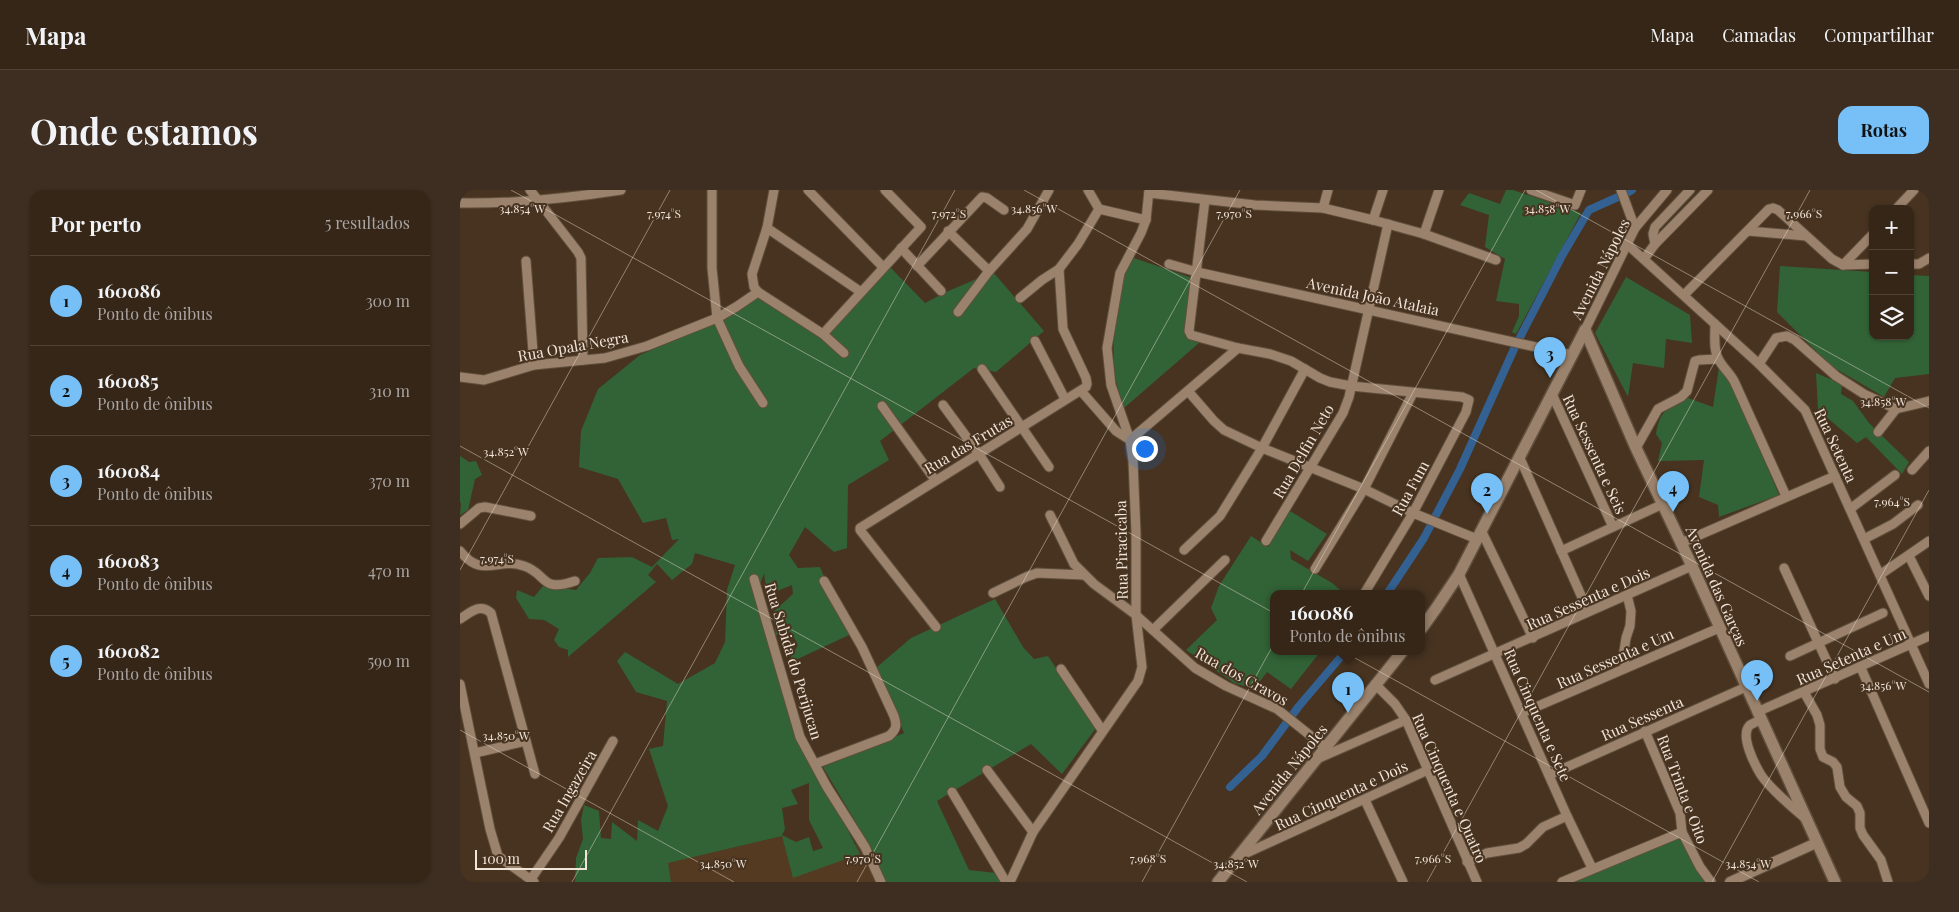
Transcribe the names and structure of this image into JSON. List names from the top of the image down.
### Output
{
  "streets": {
    "main road": ["Avenida Nápoles", "Avenida das Garças"],
    "street": [
      "Avenida João Atalaia",
      "Rua Opala Negra",
      "Rua das Frutas",
      "Rua Setenta",
      "Rua Delfin Neto",
      "Rua Sessenta e Seis",
      "Rua Fum",
      "Rua Piracicaba",
      "Rua Sessenta e Dois",
      "Rua Setenta e Um",
      "Rua Sessenta e Um",
      "Rua Subida do Perijucan",
      "Rua dos Cravos",
      "Rua Cinquenta e Sete",
      "Rua Sessenta",
      "Rua Cinquenta e Quatro",
      "Rua Trinta e Oito",
      "Rua Ingazeira",
      "Rua Cinquenta e Dois"
    ]
  },
  "crossings": [
    ["Avenida Nápoles", "Avenida João Atalaia"],
    ["Avenida Nápoles", "Rua Setenta"],
    ["Avenida Nápoles", "Rua Sessenta e Seis"],
    ["Avenida Nápoles", "Avenida das Garças"],
    ["Avenida Nápoles", "Rua dos Cravos"],
    ["Avenida Nápoles", "Rua Cinquenta e Sete"],
    ["Avenida Nápoles", "Rua Cinquenta e Quatro"],
    ["Avenida Nápoles", "Rua Cinquenta e Dois"],
    ["Avenida João Atalaia", "Rua Delfin Neto"],
    ["Rua Setenta", "Rua Setenta e Um"],
    ["Rua Piracicaba", "Rua dos Cravos"],
    ["Avenida das Garças", "Rua Sessenta e Dois"],
    ["Avenida das Garças", "Rua Setenta e Um"],
    ["Avenida das Garças", "Rua Sessenta e Um"],
    ["Avenida das Garças", "Rua Sessenta"],
    ["Rua Sessenta e Dois", "Rua Cinquenta e Sete"],
    ["Rua Sessenta e Um", "Rua Cinquenta e Sete"],
    ["Rua Cinquenta e Sete", "Rua Sessenta"],
    ["Rua Sessenta", "Rua Trinta e Oito"],
    ["Rua Cinquenta e Quatro", "Rua Cinquenta e Dois"]
  ],
  "scale_bar": "100 m",
  "page": {
    "header": "Mapa",
    "nav": ["Mapa", "Camadas", "Compartilhar"],
    "buttons": "Rotas",
    "title": "Onde estamos",
    "heading": ["Por perto", "5 resultados"],
    "map_buttons": ["+", "−"],
    "list": [
      {
        "mark": "1",
        "name": "160086",
        "note": "Ponto de ônibus",
        "value": "300 m"
      },
      {
        "mark": "2",
        "name": "160085",
        "note": "Ponto de ônibus",
        "value": "310 m"
      },
      {
        "mark": "3",
        "name": "160084",
        "note": "Ponto de ônibus",
        "value": "370 m"
      },
      {
        "mark": "4",
        "name": "160083",
        "note": "Ponto de ônibus",
        "value": "470 m"
      },
      {
        "mark": "5",
        "name": "160082",
        "note": "Ponto de ônibus",
        "value": "590 m"
      }
    ],
    "pins": [
      "3",
      "4",
      "2",
      "5",
      "1"
    ],
    "popup": ["160086", "Ponto de ônibus"],
    "scale": "100 m"
  },
  "coordinates": [
    "34.856°W",
    "34.854°W",
    "34.858°W",
    "7.974°S",
    "7.972°S",
    "7.970°S",
    "7.966°S",
    "34.852°W",
    "7.964°S",
    "34.850°W",
    "7.968°S"
  ]
}
